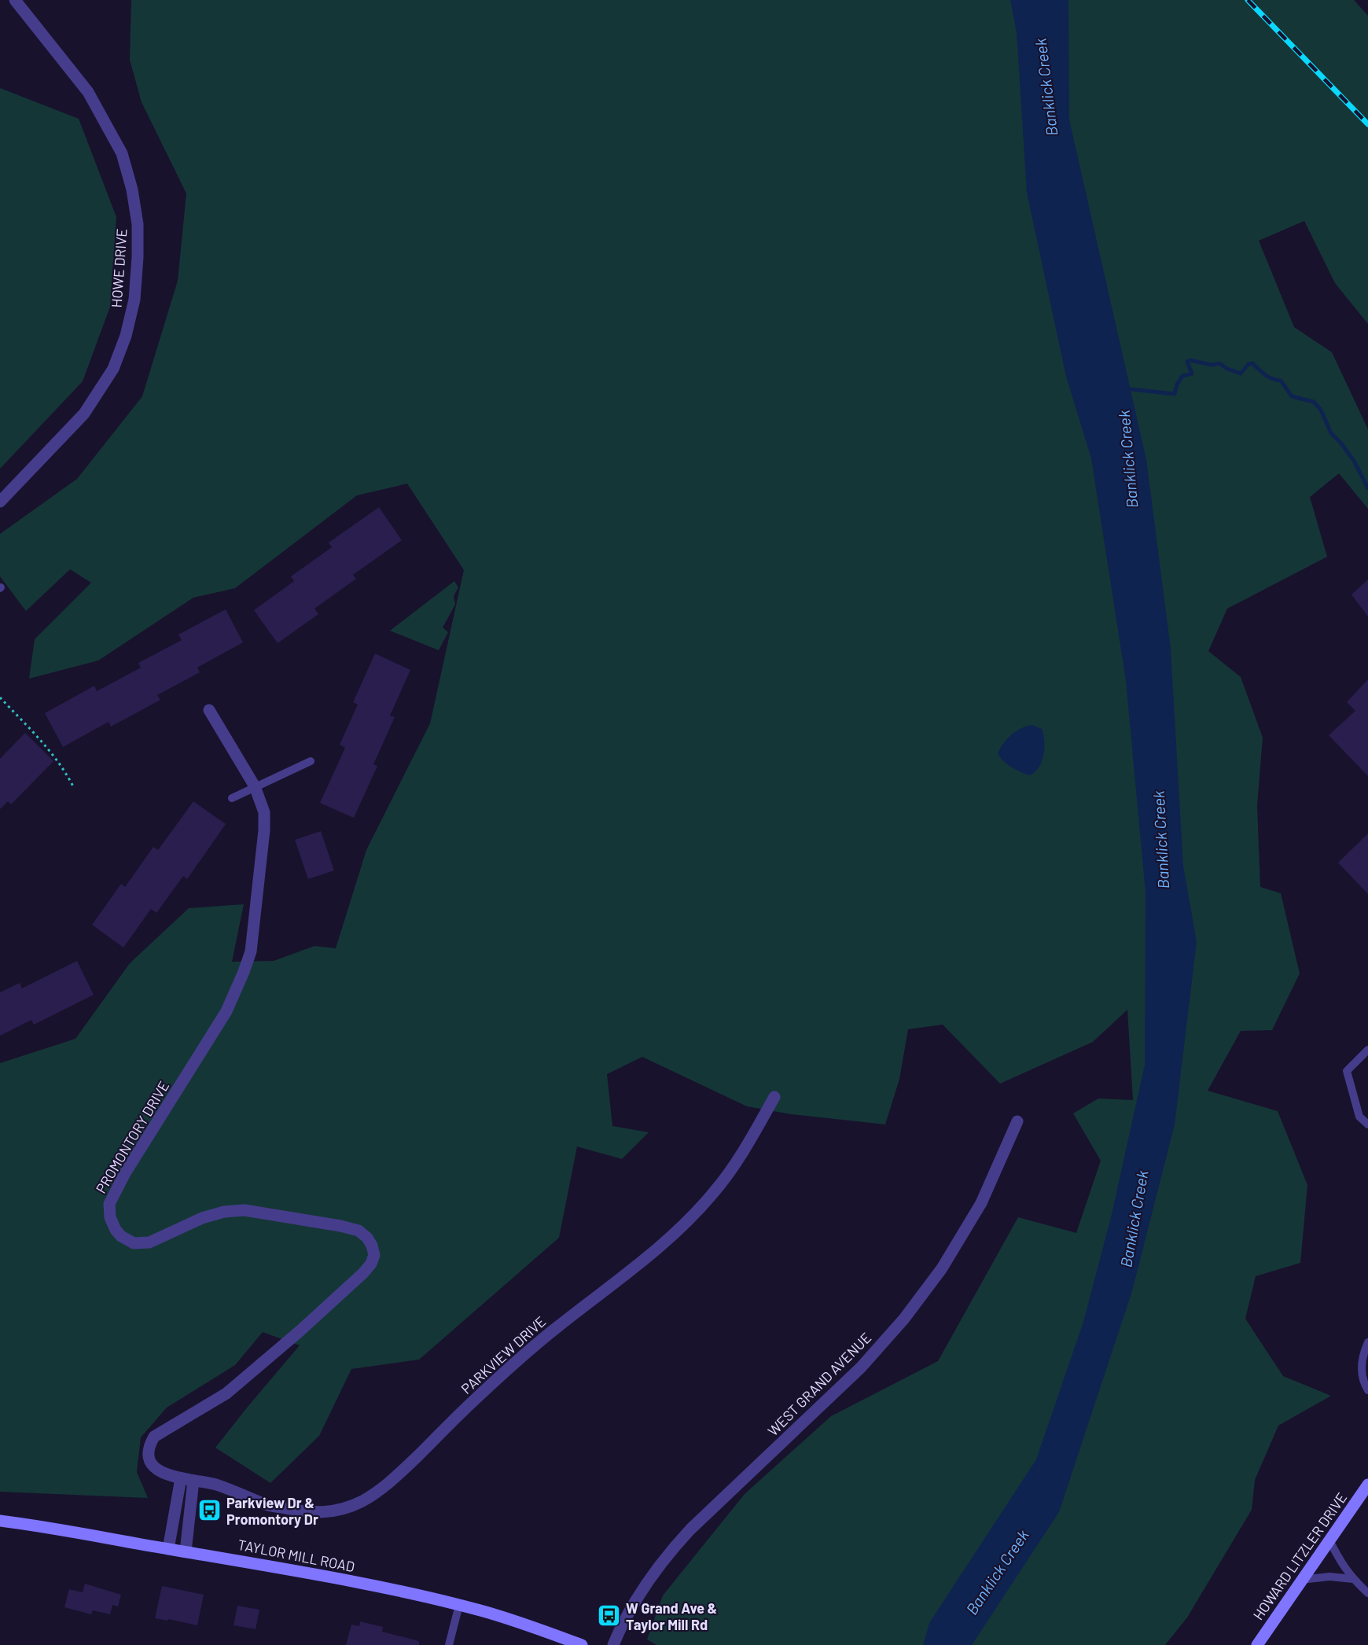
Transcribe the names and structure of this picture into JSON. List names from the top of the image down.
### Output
{
  "streets": {
    "main road": ["TAYLOR MILL ROAD", "HOWARD LITZLER DRIVE"],
    "street": [
      "HOWE DRIVE",
      "PROMONTORY DRIVE",
      "PARKVIEW DRIVE",
      "WEST GRAND AVENUE"
    ]
  },
  "crossings": [
    ["PROMONTORY DRIVE", "PARKVIEW DRIVE"]
  ],
  "water": ["Banklick Creek"],
  "places": {
    "bus stop": ["Parkview Dr & Promontory Dr", "W Grand Ave & Taylor Mill Rd"]
  }
}
